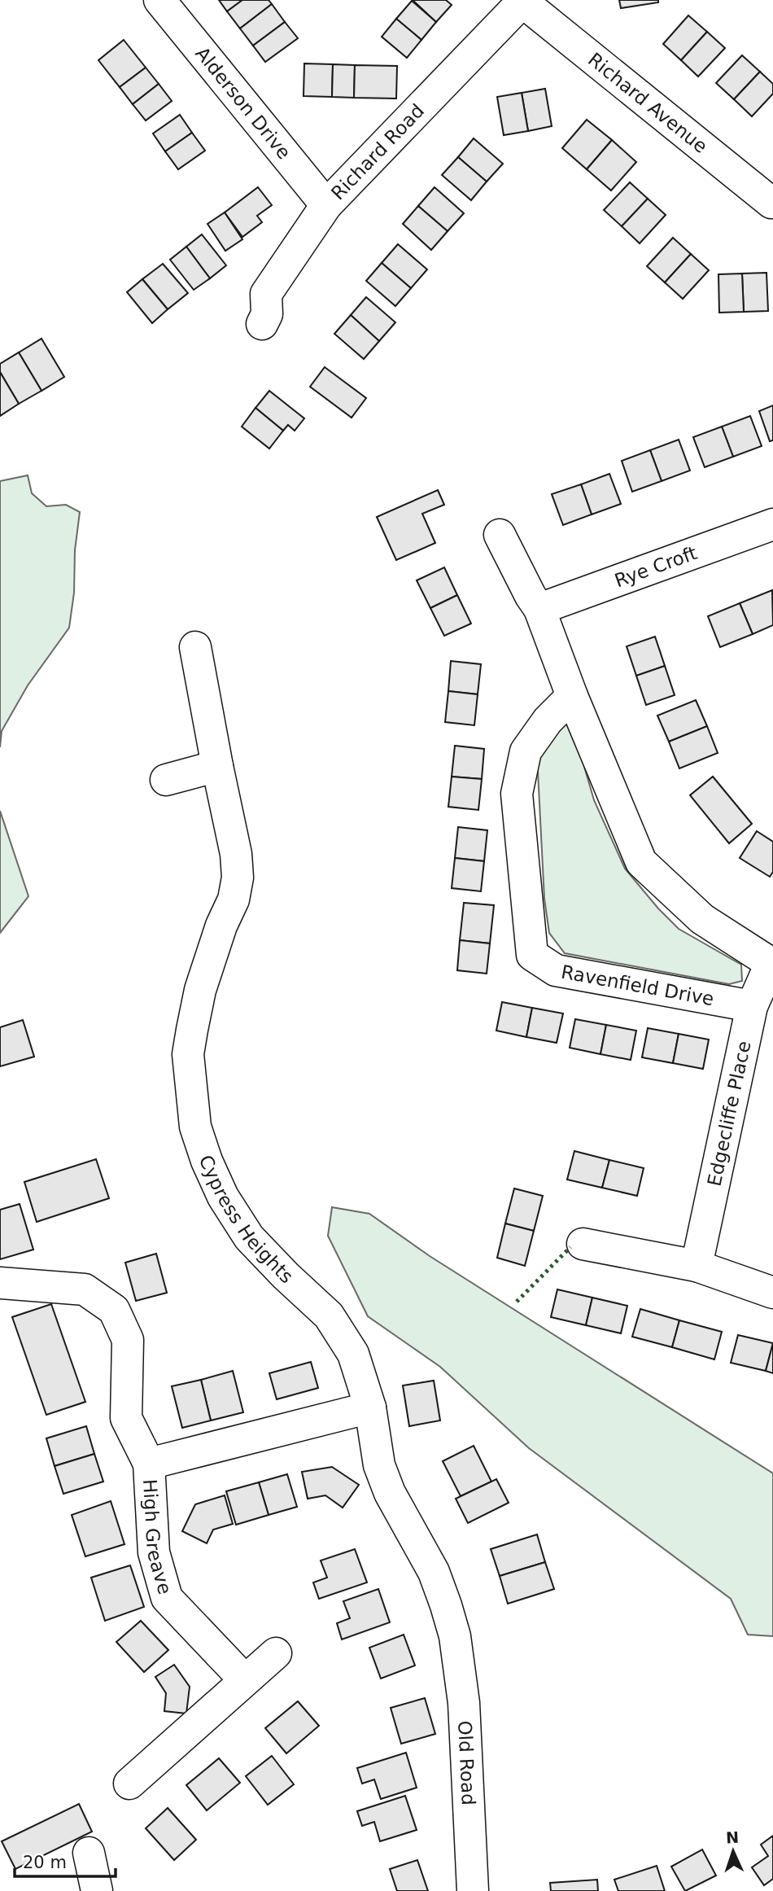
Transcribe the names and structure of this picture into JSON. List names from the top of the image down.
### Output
{
  "streets": {
    "street": [
      "Richard Avenue",
      "Alderson Drive",
      "Richard Road",
      "Rye Croft",
      "Ravenfield Drive",
      "Edgecliffe Place",
      "Cypress Heights",
      "High Greave",
      "Old Road"
    ]
  },
  "crossings": [
    ["Richard Avenue", "Richard Road"],
    ["Alderson Drive", "Richard Road"],
    ["Ravenfield Drive", "Edgecliffe Place"],
    ["Cypress Heights", "High Greave"],
    ["Cypress Heights", "Old Road"]
  ],
  "scale_bar": "20 m",
  "north": "top"
}
